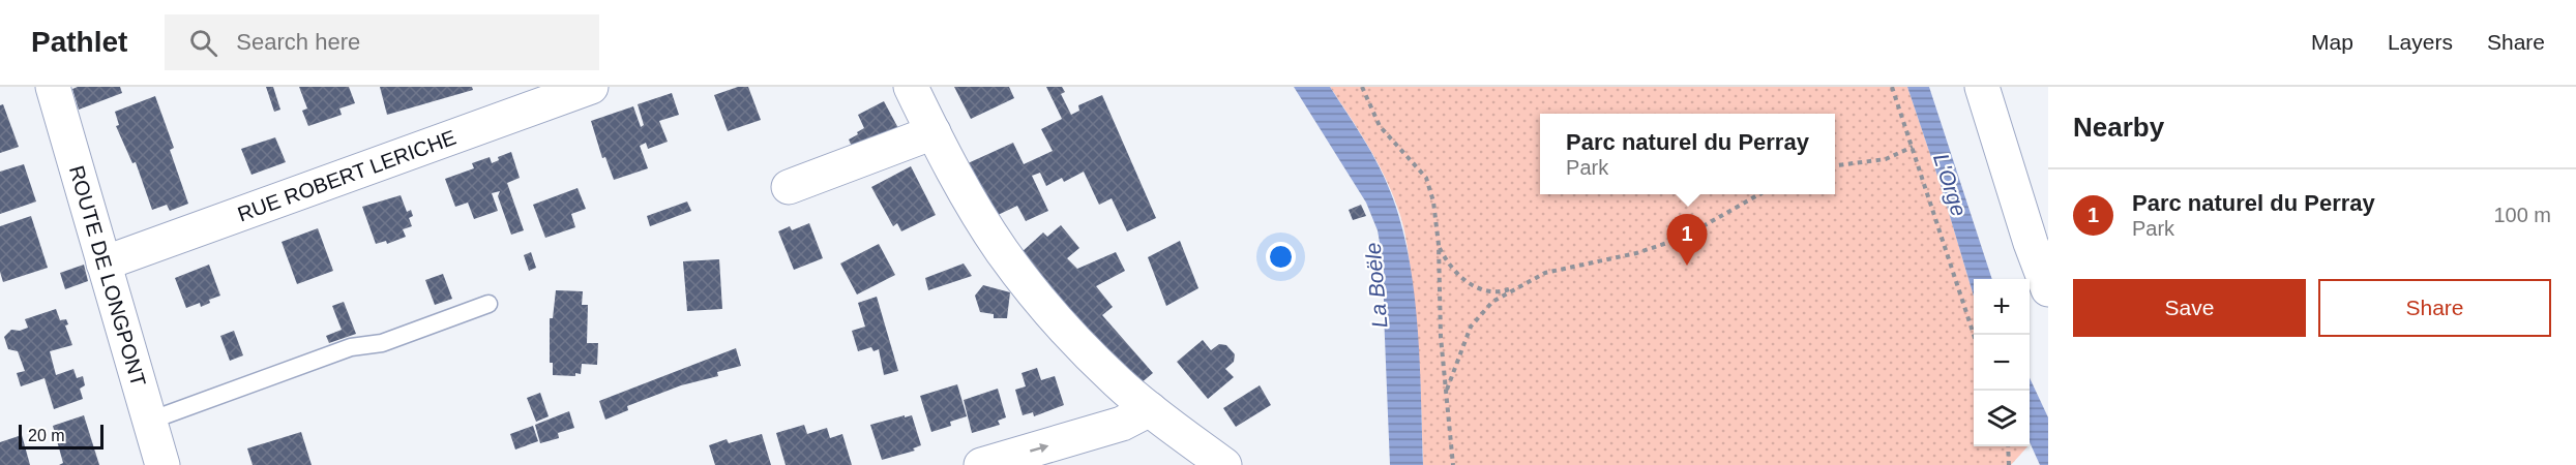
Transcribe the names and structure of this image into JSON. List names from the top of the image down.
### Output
{
  "streets": {
    "street": ["RUE ROBERT LERICHE", "ROUTE DE LONGPONT"]
  },
  "crossings": [
    ["RUE ROBERT LERICHE", "ROUTE DE LONGPONT"]
  ],
  "water": ["L'Orge", "La Boële"],
  "scale_bar": "20 m",
  "page": {
    "header": "Pathlet",
    "search": "Search here",
    "nav": ["Map", "Layers", "Share"],
    "heading": "Nearby",
    "popup": ["Parc naturel du Perray", "Park"],
    "list": [
      {
        "mark": "1",
        "name": "Parc naturel du Perray",
        "note": "Park",
        "value": "100 m"
      }
    ],
    "pins": "1",
    "buttons": ["Save", "Share"],
    "map_buttons": ["+", "−"],
    "scale": "20 m"
  }
}
